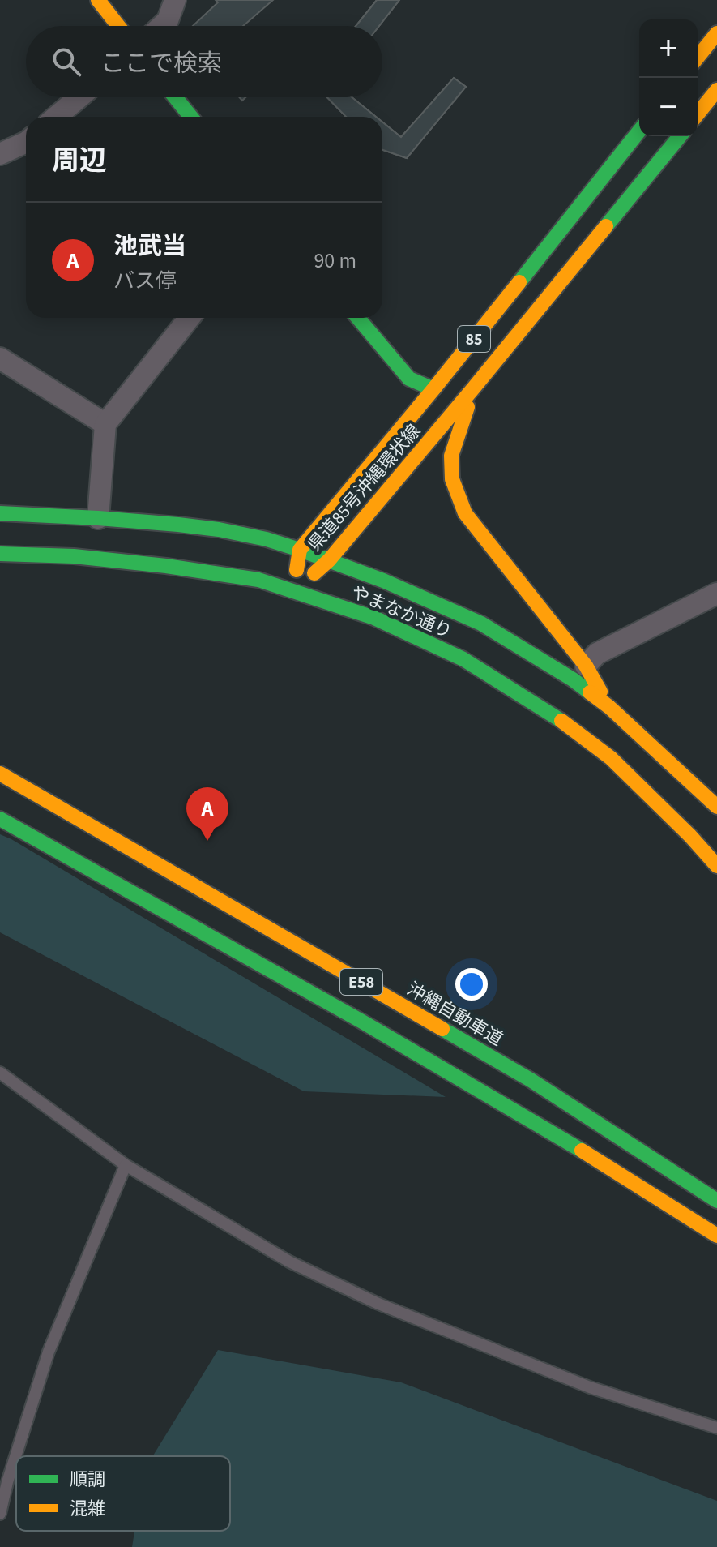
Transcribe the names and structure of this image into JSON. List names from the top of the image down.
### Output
{
  "streets": {
    "main road": [
      "85",
      "県道85号沖縄環状線",
      "やまなか通り",
      "E58",
      "沖縄自動車道"
    ]
  },
  "crossings": [
    ["県道85号沖縄環状線", "やまなか通り"]
  ],
  "legend": ["順調", "混雑"],
  "page": {
    "map_buttons": ["+", "−"],
    "search": "ここで検索",
    "heading": "周辺",
    "list": [
      {
        "mark": "A",
        "name": "池武当",
        "note": "バス停",
        "value": "90 m"
      }
    ],
    "pins": "A"
  }
}
